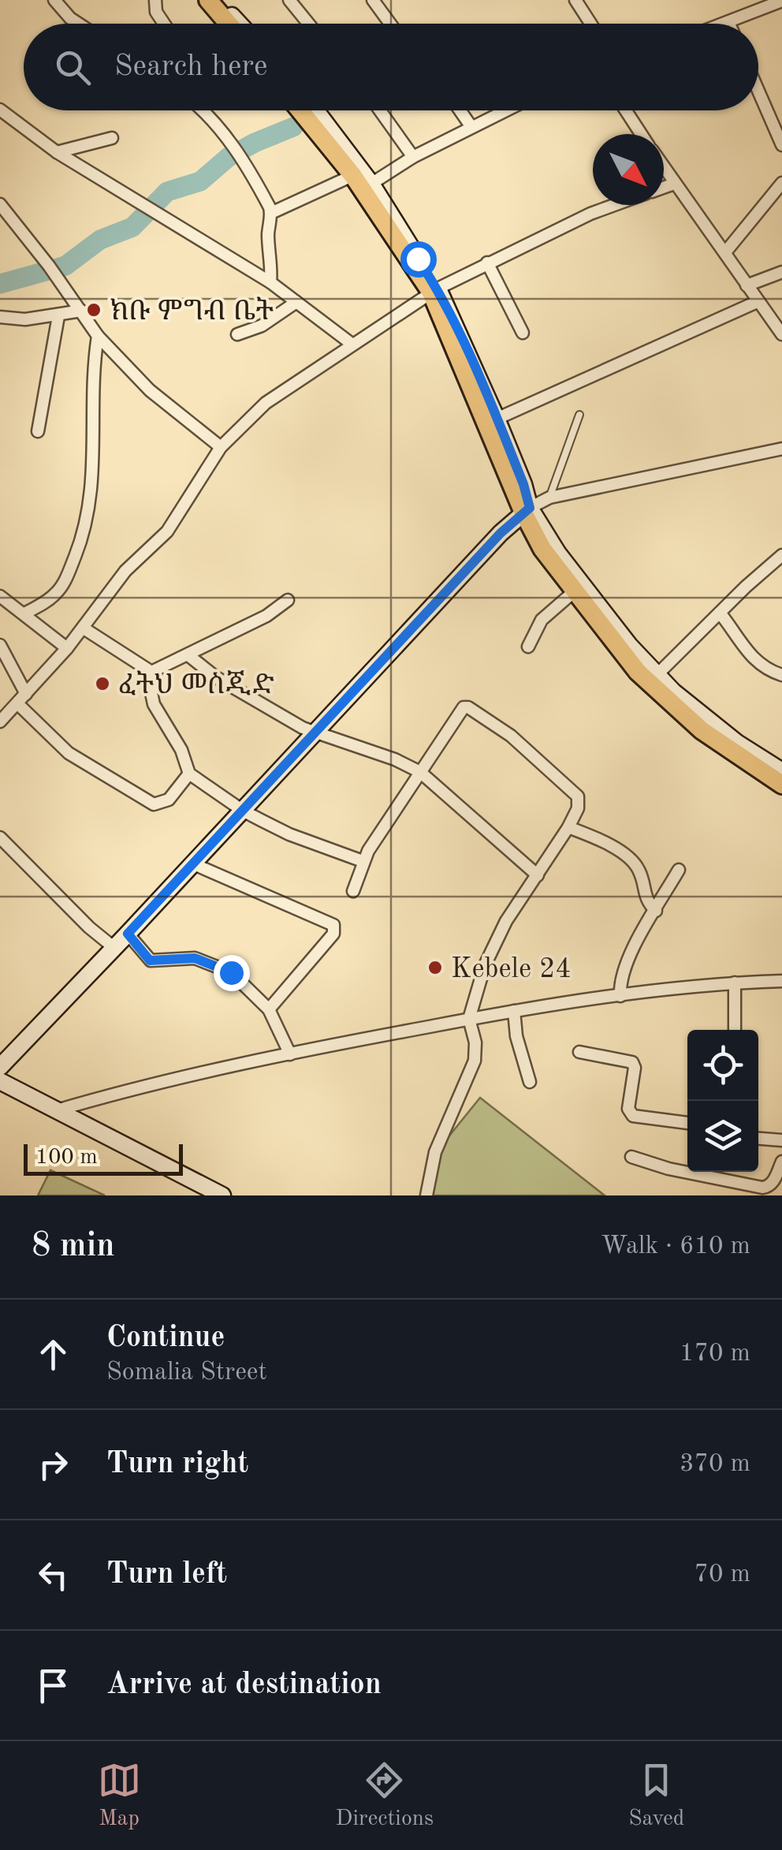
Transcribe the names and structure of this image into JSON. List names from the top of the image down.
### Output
{
  "places": ["ክቡ ምግብ ቤት", "ፈትህ መስጂድ", "Kebele 24"],
  "scale_bar": "100 m",
  "north": "bottom right",
  "page": {
    "search": "Search here",
    "scale": "100 m",
    "heading": ["8 min", "Walk · 610 m"],
    "list": [
      ["Continue", "Somalia Street", "170 m"],
      ["Turn right", "370 m"],
      ["Turn left", "70 m"],
      "Arrive at destination"
    ],
    "nav": ["Map", "Directions", "Saved"]
  }
}
